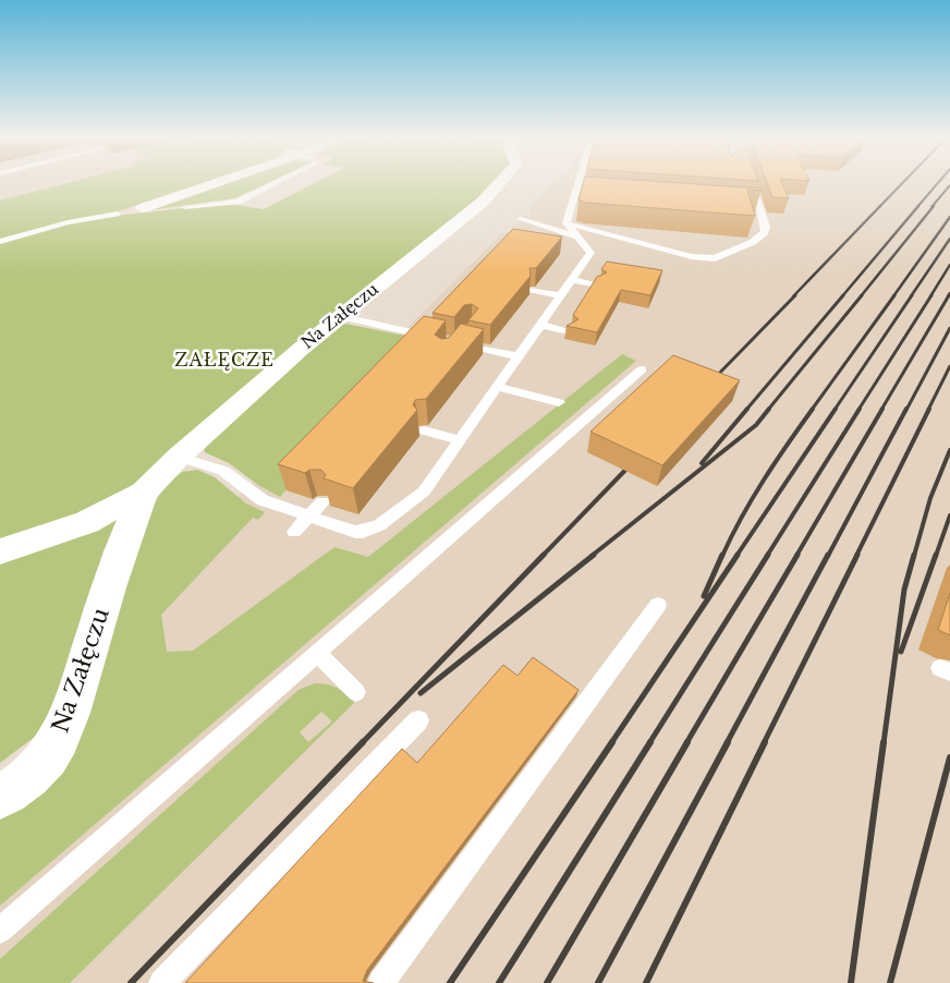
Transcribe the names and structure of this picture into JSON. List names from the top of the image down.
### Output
{
  "streets": {
    "street": ["Na Załęczu"]
  },
  "districts": ["ZAŁĘCZE"]
}
